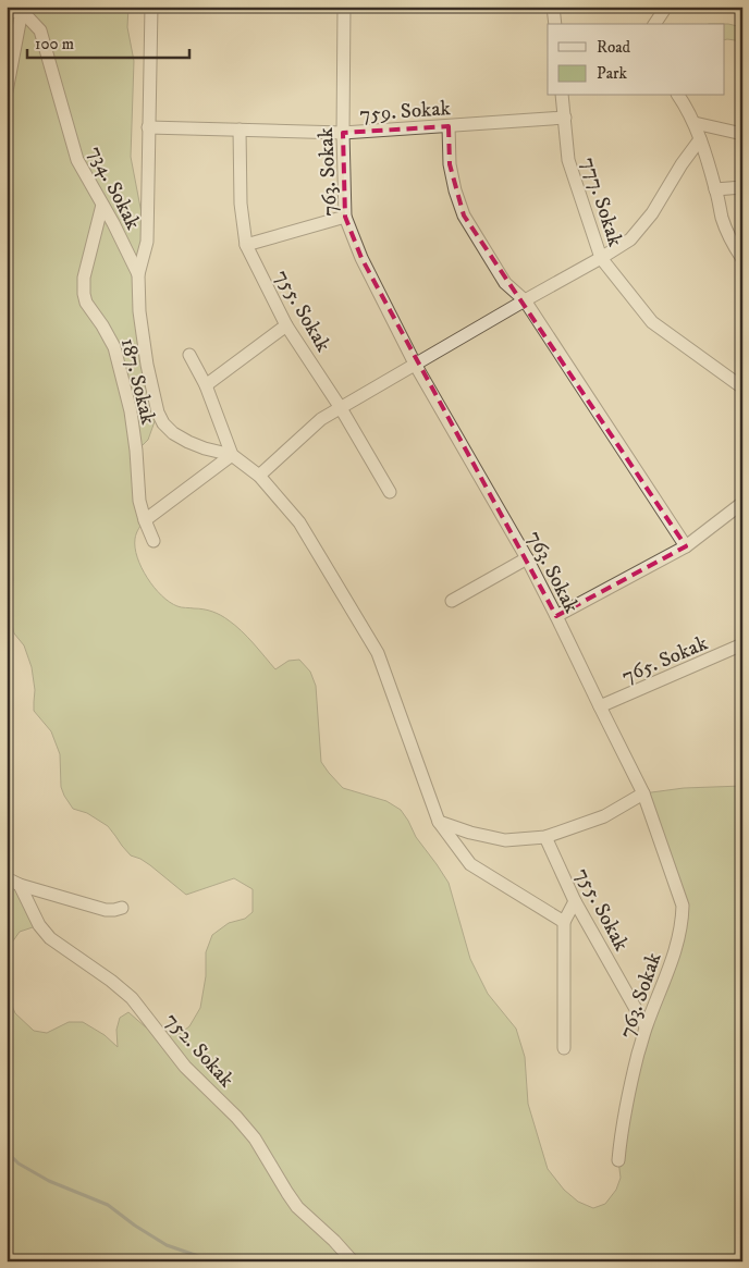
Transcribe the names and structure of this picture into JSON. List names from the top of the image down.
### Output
{
  "streets": {
    "street": [
      "759. Sokak",
      "763. Sokak",
      "734. Sokak",
      "777. Sokak",
      "755. Sokak",
      "187. Sokak",
      "765. Sokak",
      "752. Sokak"
    ]
  },
  "crossings": [
    ["759. Sokak", "763. Sokak"],
    ["759. Sokak", "777. Sokak"],
    ["759. Sokak", "755. Sokak"],
    ["763. Sokak", "755. Sokak"],
    ["763. Sokak", "765. Sokak"],
    ["734. Sokak", "187. Sokak"]
  ],
  "legend": ["Road", "Park"],
  "scale_bar": "100 m"
}
